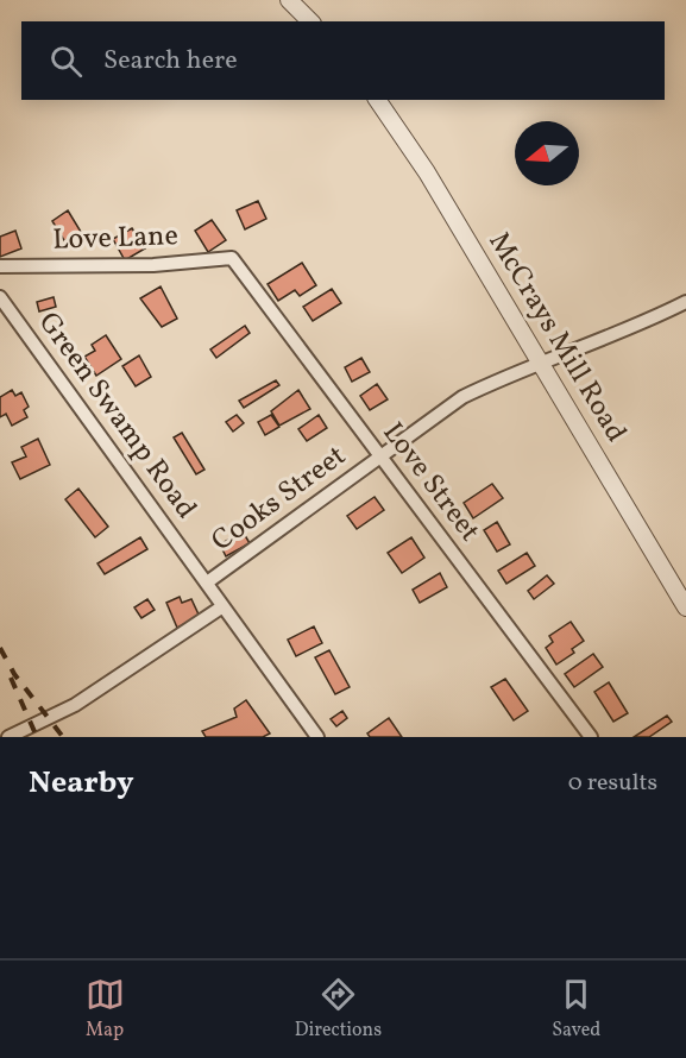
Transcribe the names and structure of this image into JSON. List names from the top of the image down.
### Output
{
  "streets": {
    "street": [
      "Love Lane",
      "McCrays Mill Road",
      "Green Swamp Road",
      "Love Street",
      "Cooks Street"
    ]
  },
  "crossings": [
    ["Love Lane", "Love Street"],
    ["McCrays Mill Road", "Cooks Street"],
    ["Green Swamp Road", "Cooks Street"],
    ["Love Street", "Cooks Street"]
  ],
  "north": "left",
  "page": {
    "search": "Search here",
    "heading": ["Nearby", "0 results"],
    "nav": ["Map", "Directions", "Saved"]
  }
}
